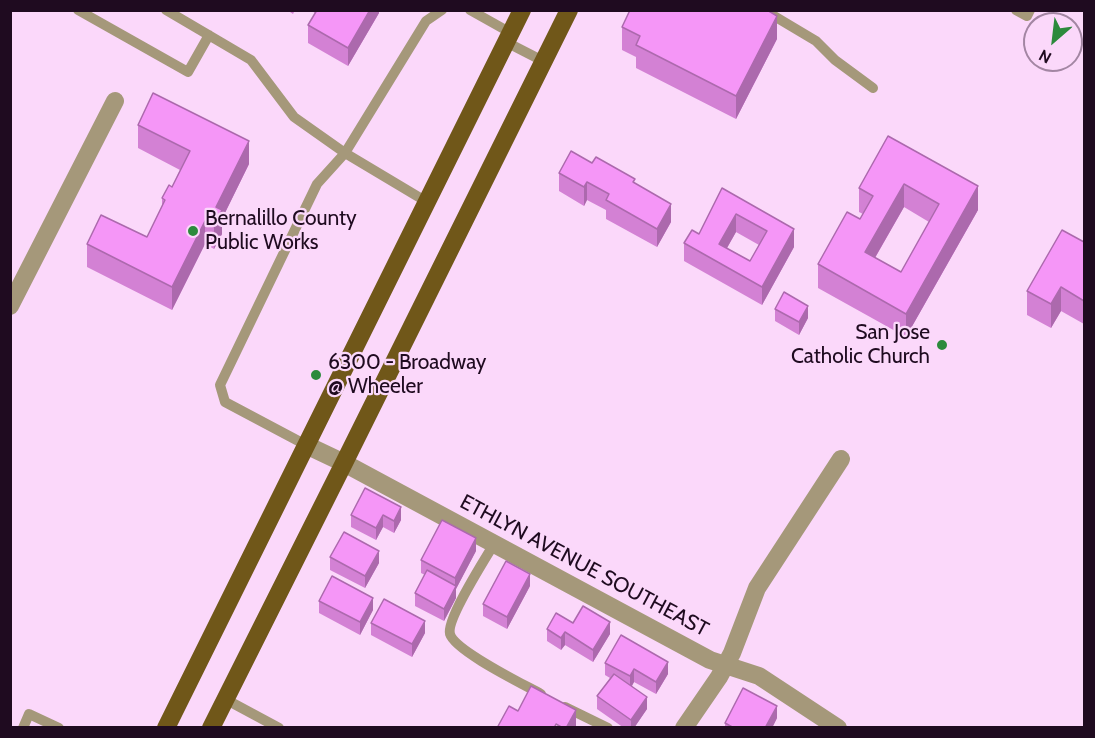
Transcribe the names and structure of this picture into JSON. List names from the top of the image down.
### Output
{
  "streets": {
    "street": ["ETHLYN AVENUE SOUTHEAST"]
  },
  "places": ["Bernalillo County Public Works", "San Jose Catholic Church", "6300 - Broadway @ Wheeler"],
  "north": "bottom left"
}
